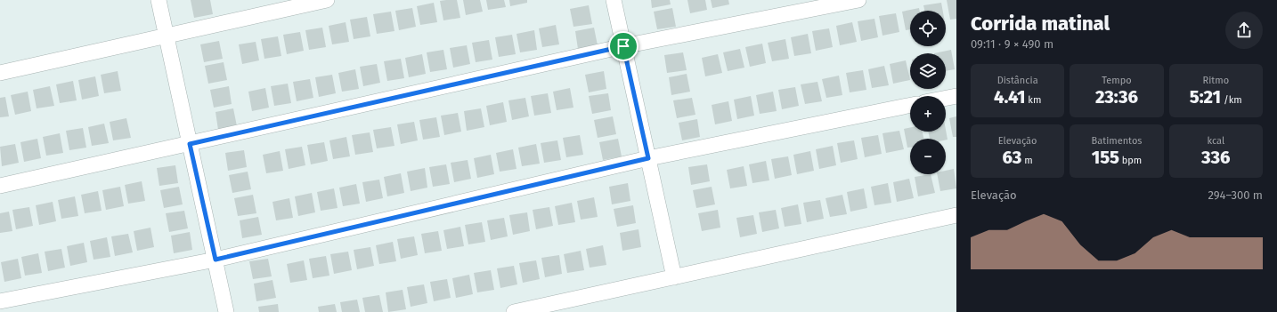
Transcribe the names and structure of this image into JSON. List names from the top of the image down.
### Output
{
  "page": {
    "heading": ["Corrida matinal", "09:11 · 9 × 490 m"],
    "map_buttons": ["+", "−"],
    "stats": [
      ["Distância", "4.41 km"],
      ["Tempo", "23:36"],
      ["Ritmo", "5:21 /km"],
      ["Elevação", "63 m"],
      ["Batimentos", "155 bpm"],
      ["kcal", "336"]
    ],
    "chart": ["Elevação", "294–300 m"]
  }
}
